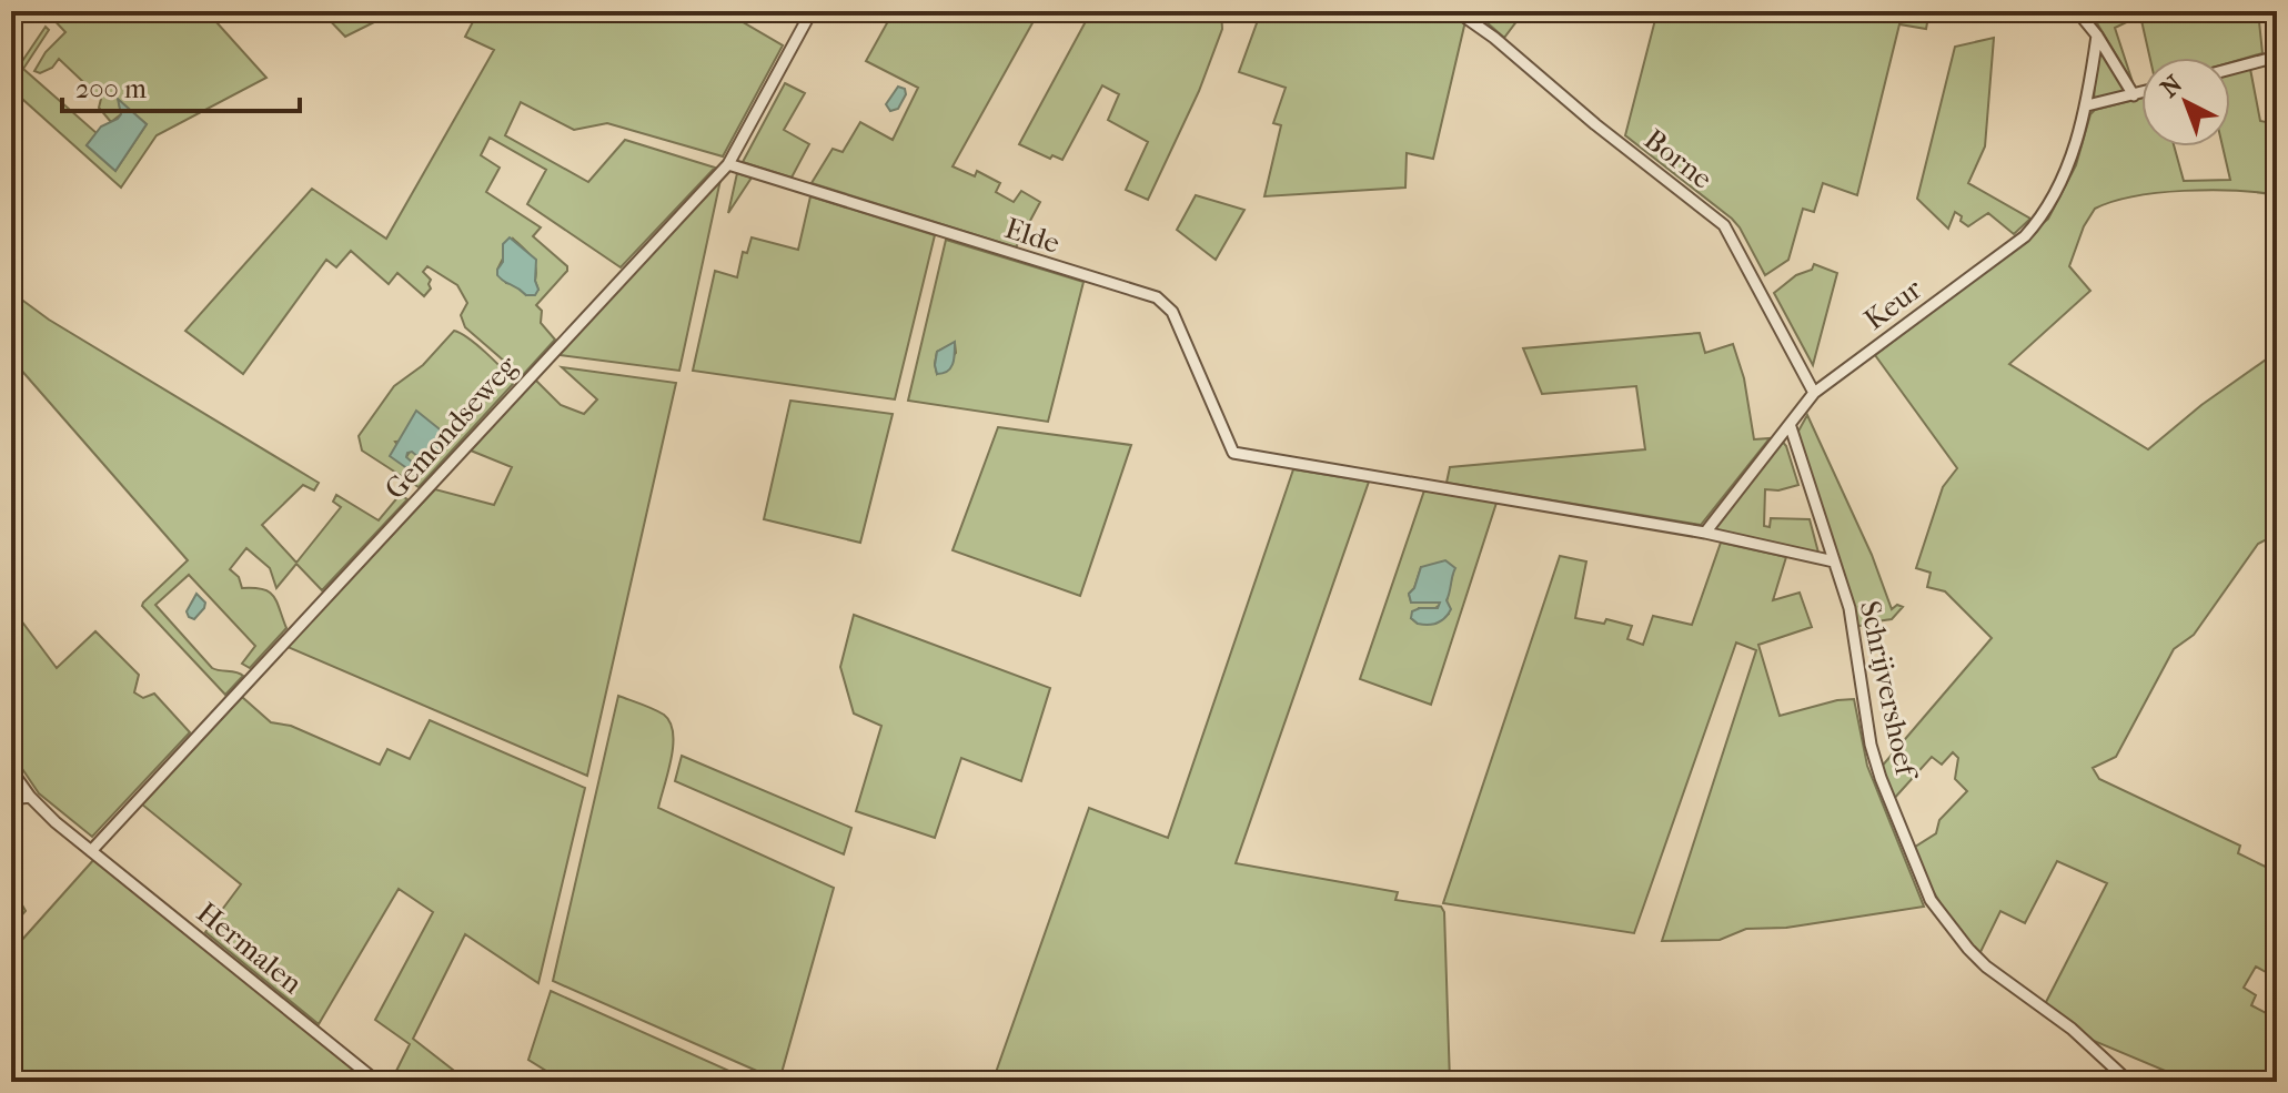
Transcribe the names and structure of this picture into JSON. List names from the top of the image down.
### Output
{
  "streets": {
    "street": [
      "Borne",
      "Elde",
      "Keur",
      "Gemondseweg",
      "Schrijvershoef",
      "Hermalen"
    ]
  },
  "crossings": [
    ["Borne", "Keur"],
    ["Elde", "Keur"],
    ["Elde", "Gemondseweg"],
    ["Keur", "Schrijvershoef"],
    ["Gemondseweg", "Hermalen"]
  ],
  "scale_bar": "200 m",
  "north": "top left"
}
